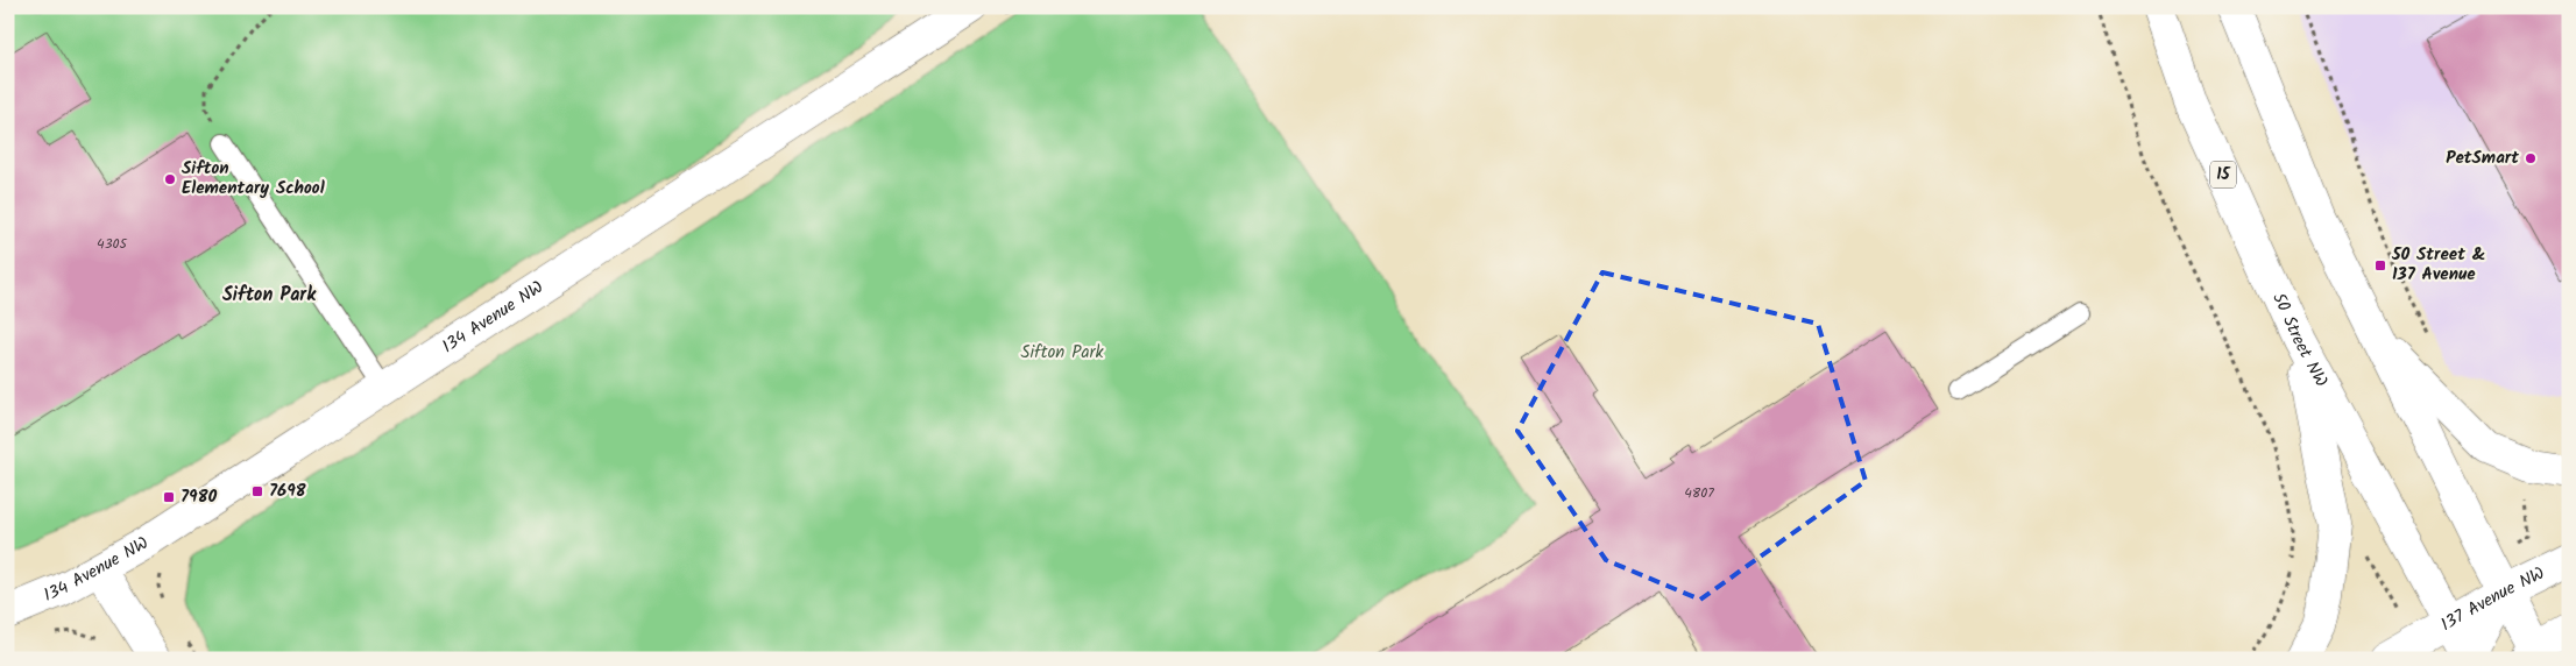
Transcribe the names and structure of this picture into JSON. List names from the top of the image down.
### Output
{
  "streets": {
    "main road": [
      "15",
      "134 Avenue NW",
      "50 Street NW",
      "137 Avenue NW"
    ]
  },
  "crossings": [
    ["50 Street NW", "137 Avenue NW"]
  ],
  "districts": ["Sifton Park"],
  "parks": ["Sifton Park"],
  "places": {
    "other": ["PetSmart", "Sifton Elementary School"],
    "transit": ["50 Street & 137 Avenue", "7698", "7980"]
  },
  "house_numbers": ["4305", "4807"]
}
